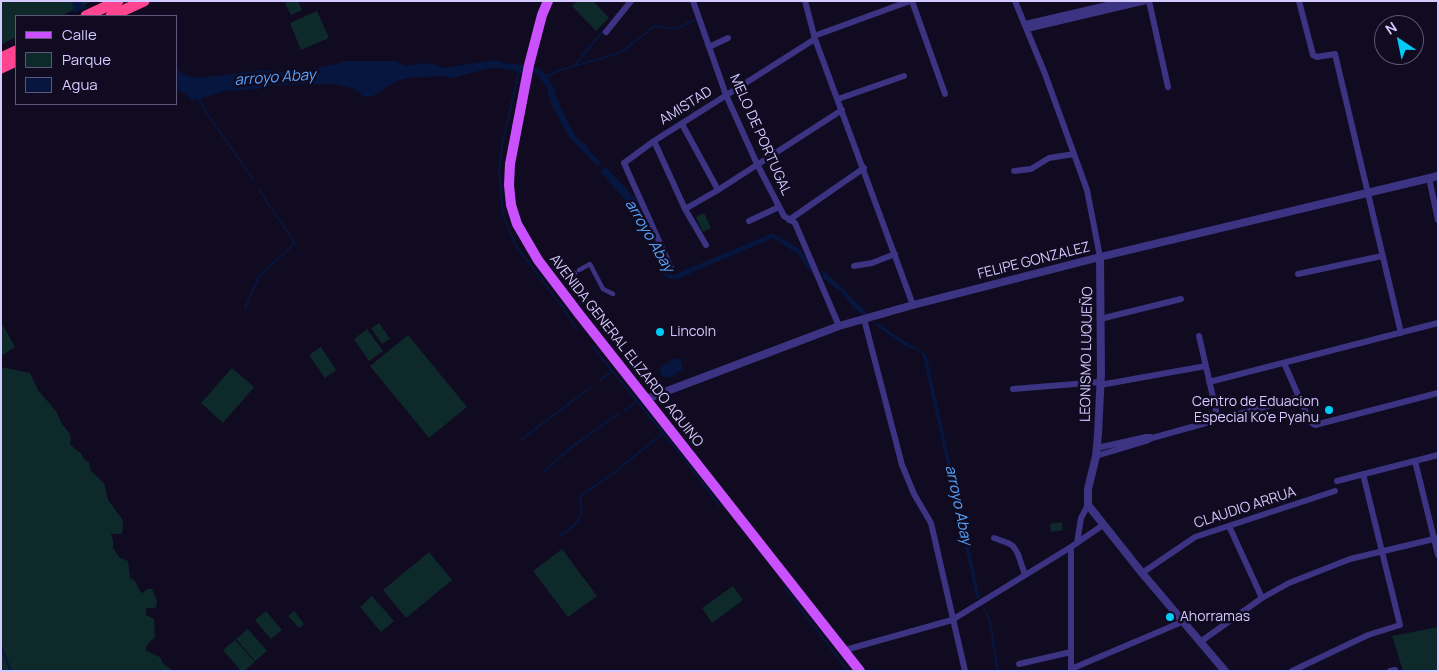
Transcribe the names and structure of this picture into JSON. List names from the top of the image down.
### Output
{
  "streets": {
    "main road": ["AVENIDA GENERAL ELIZARDO AQUINO"],
    "street": [
      "AMISTAD",
      "MELO DE PORTUGAL",
      "FELIPE GONZALEZ",
      "LEONISMO LUQUEÑO",
      "CLAUDIO ARRUA"
    ]
  },
  "crossings": [
    ["AMISTAD", "MELO DE PORTUGAL"],
    ["MELO DE PORTUGAL", "FELIPE GONZALEZ"],
    ["FELIPE GONZALEZ", "AVENIDA GENERAL ELIZARDO AQUINO"],
    ["FELIPE GONZALEZ", "LEONISMO LUQUEÑO"]
  ],
  "water": ["arroyo Abay"],
  "places": ["Lincoln", "Centro de Eduacion Especial Ko'e Pyahu", "Ahorramas"],
  "legend": ["Calle", "Parque", "Agua"],
  "north": "top left"
}
